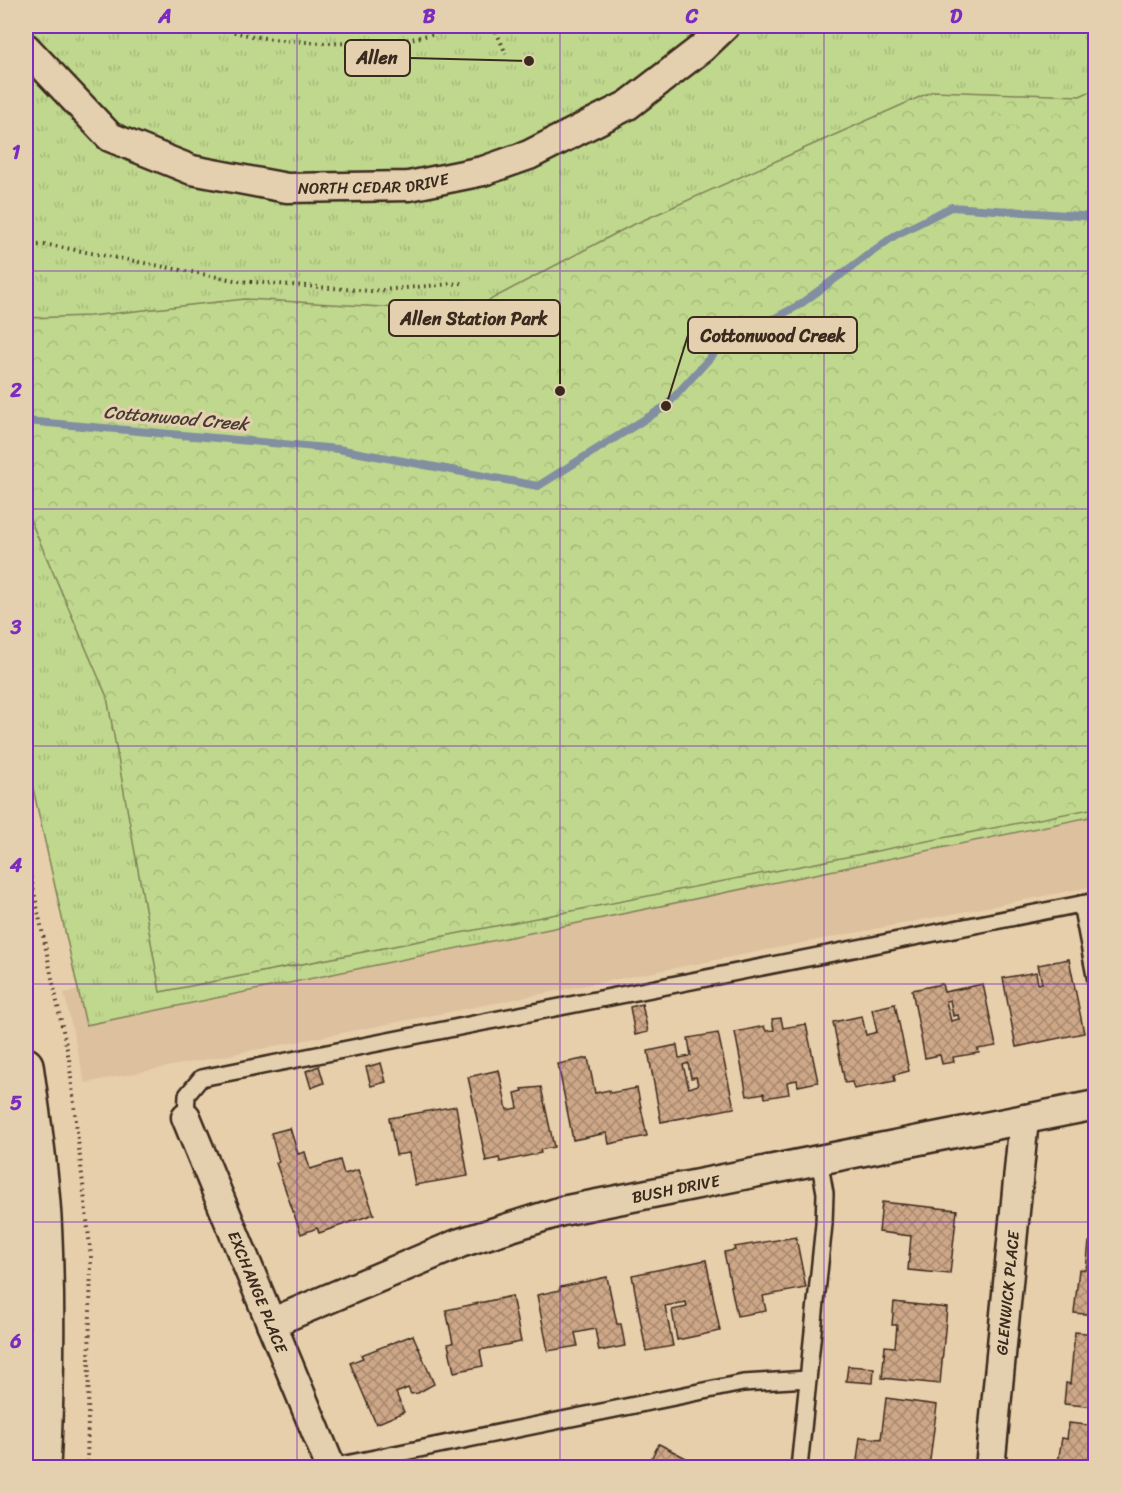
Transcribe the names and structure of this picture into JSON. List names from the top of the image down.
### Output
{
  "streets": {
    "street": [
      "NORTH CEDAR DRIVE",
      "BUSH DRIVE",
      "EXCHANGE PLACE",
      "GLENWICK PLACE"
    ]
  },
  "crossings": [
    ["BUSH DRIVE", "EXCHANGE PLACE"],
    ["BUSH DRIVE", "GLENWICK PLACE"]
  ],
  "water": ["Cottonwood Creek"],
  "places": ["Allen", "Allen Station Park", "Cottonwood Creek"],
  "grid": {
    "columns": [
      "A",
      "B",
      "C",
      "D"
    ],
    "rows": [
      "1",
      "2",
      "3",
      "4",
      "5",
      "6"
    ]
  }
}
